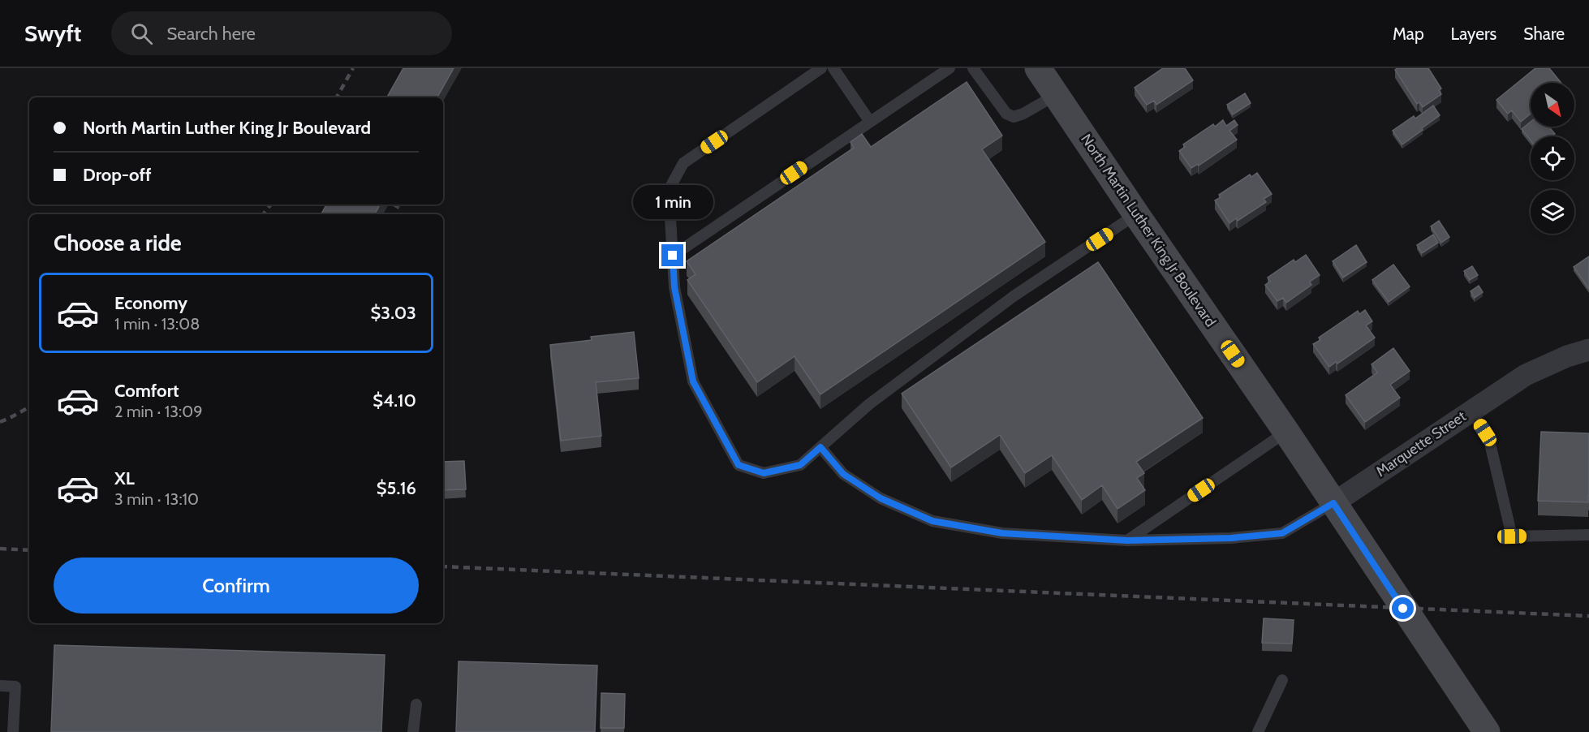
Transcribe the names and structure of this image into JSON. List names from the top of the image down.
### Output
{
  "streets": {
    "street": ["North Martin Luther King Jr Boulevard", "Marquette Street"]
  },
  "crossings": [
    ["North Martin Luther King Jr Boulevard", "Marquette Street"]
  ],
  "north": "bottom right",
  "page": {
    "header": "Swyft",
    "search": "Search here",
    "nav": ["Map", "Layers", "Share"],
    "banner": ["North Martin Luther King Jr Boulevard", "Drop-off"],
    "bubble": "1 min",
    "heading": "Choose a ride",
    "list": [
      {
        "name": "Economy",
        "note": "1 min · 13:08",
        "value": "$3.03"
      },
      {
        "name": "Comfort",
        "note": "2 min · 13:09",
        "value": "$4.10"
      },
      {
        "name": "XL",
        "note": "3 min · 13:10",
        "value": "$5.16"
      }
    ],
    "buttons": "Confirm"
  }
}
